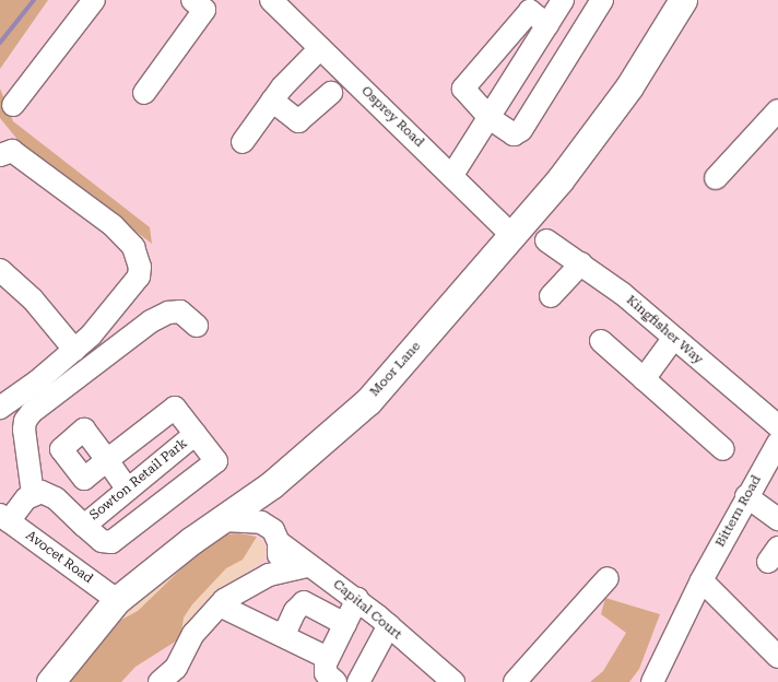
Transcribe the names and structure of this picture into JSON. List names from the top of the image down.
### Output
{
  "streets": {
    "main road": ["Moor Lane"],
    "street": [
      "Osprey Road",
      "Kingfisher Way",
      "Sowton Retail Park",
      "Bittern Road",
      "Avocet Road",
      "Capital Court"
    ]
  },
  "crossings": [
    ["Osprey Road", "Moor Lane"],
    ["Moor Lane", "Avocet Road"],
    ["Moor Lane", "Capital Court"]
  ]
}
